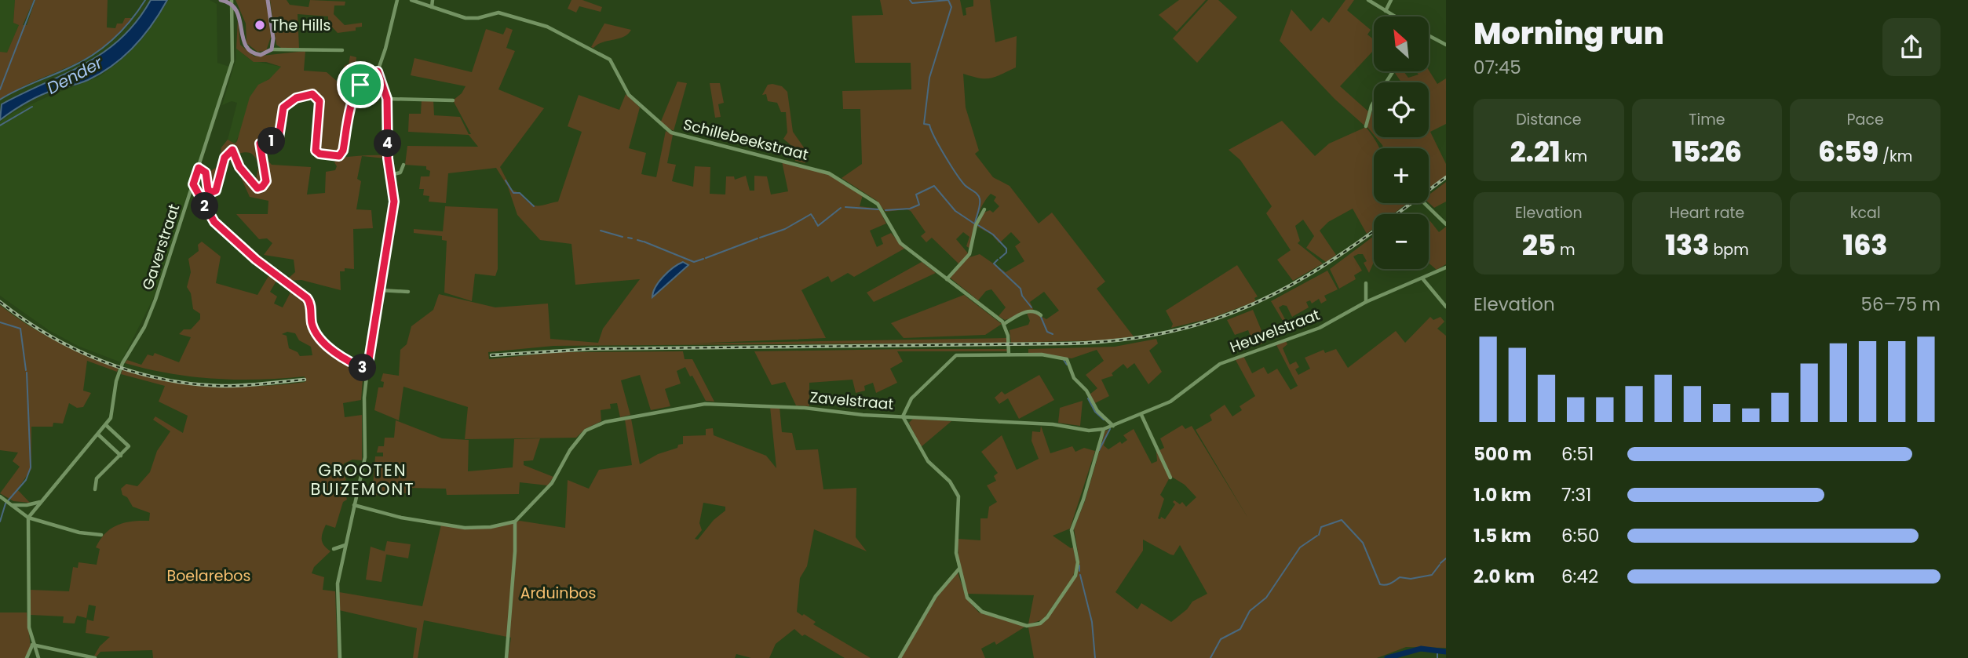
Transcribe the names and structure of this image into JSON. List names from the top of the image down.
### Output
{
  "streets": {
    "street": [
      "Schillebeekstraat",
      "Gaverstraat",
      "Heuvelstraat",
      "Zavelstraat"
    ]
  },
  "crossings": [
    ["Heuvelstraat", "Zavelstraat"]
  ],
  "districts": ["GROOTEN BUIZEMONT"],
  "water": ["Dender"],
  "parks": ["Boelarebos", "Arduinbos"],
  "places": ["The Hills"],
  "north": "top left",
  "page": {
    "heading": ["Morning run", "07:45"],
    "map_buttons": ["+", "−"],
    "stats": [
      ["Distance", "2.21 km"],
      ["Time", "15:26"],
      ["Pace", "6:59 /km"],
      ["Elevation", "25 m"],
      ["Heart rate", "133 bpm"],
      ["kcal", "163"]
    ],
    "pins": [
      "1",
      "4",
      "2",
      "3"
    ],
    "chart": ["Elevation", "56–75 m"],
    "list": [
      {
        "name": "500 m",
        "note": "6:51"
      },
      {
        "name": "1.0 km",
        "note": "7:31"
      },
      {
        "name": "1.5 km",
        "note": "6:50"
      },
      {
        "name": "2.0 km",
        "note": "6:42"
      }
    ]
  }
}
